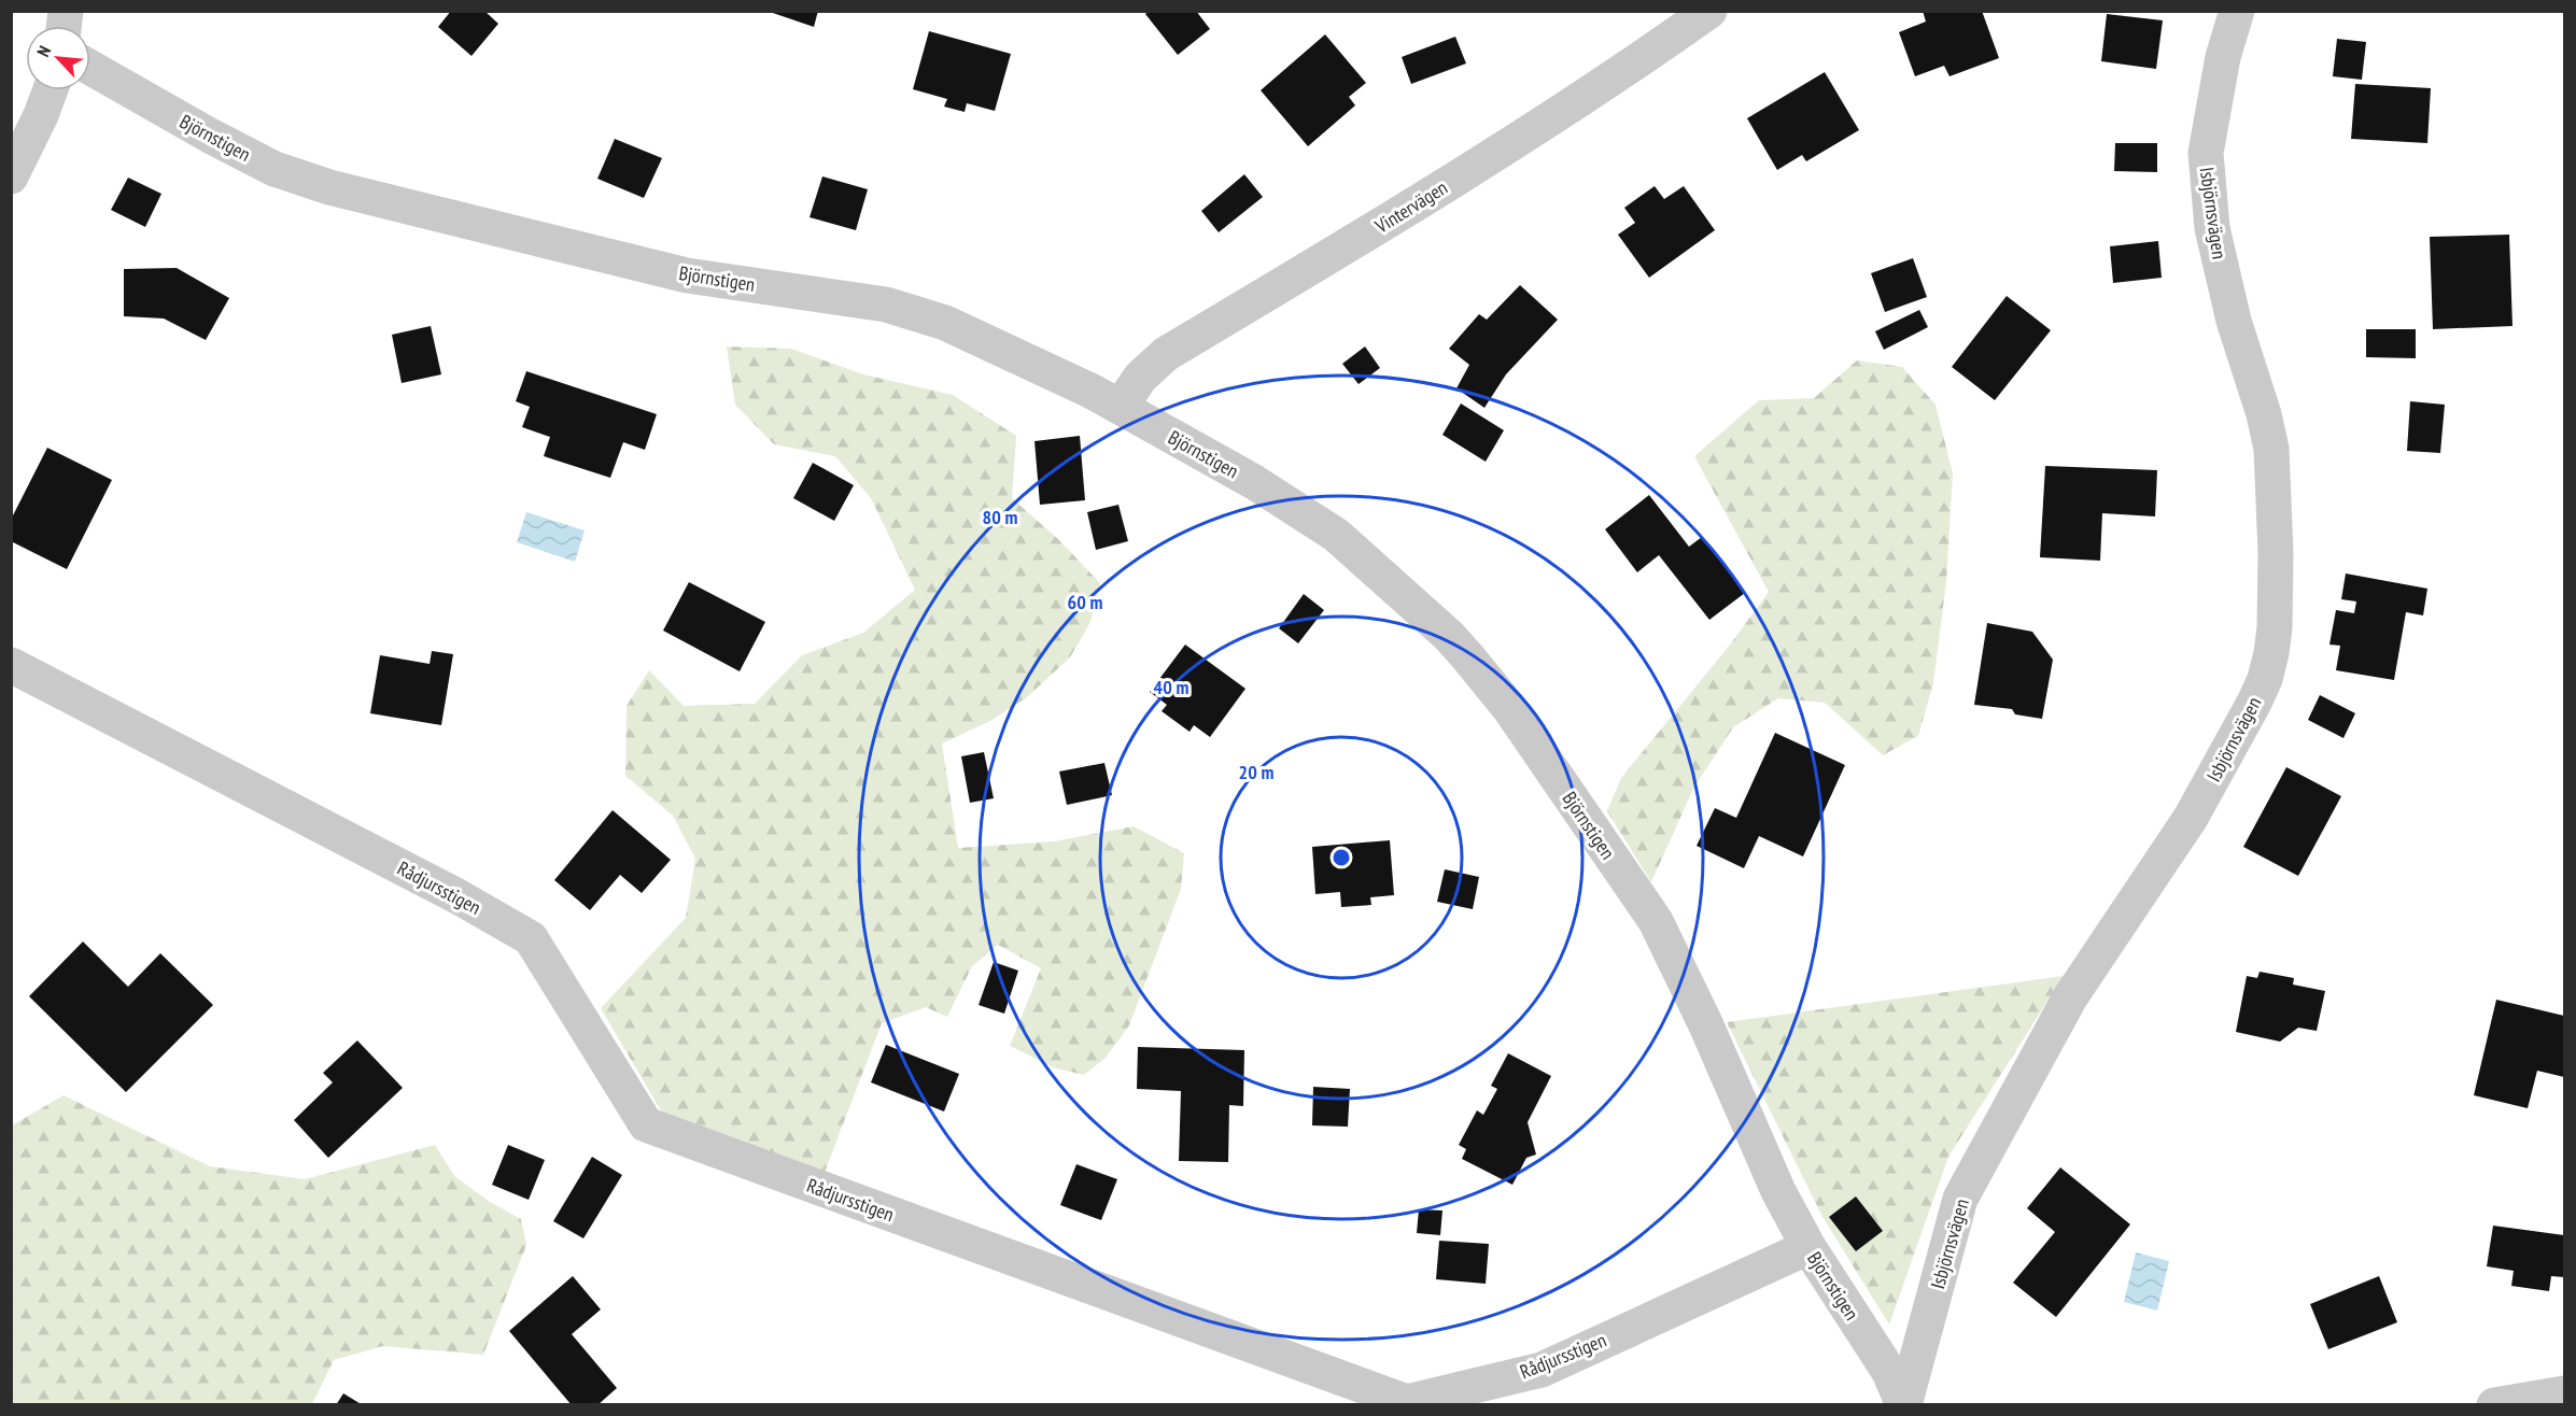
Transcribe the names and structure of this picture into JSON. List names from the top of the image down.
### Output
{
  "streets": {
    "street": [
      "Björnstigen",
      "Vintervägen",
      "Isbjörnsvägen",
      "Rådjursstigen"
    ]
  },
  "crossings": [
    ["Björnstigen", "Vintervägen"],
    ["Björnstigen", "Isbjörnsvägen"],
    ["Björnstigen", "Rådjursstigen"]
  ],
  "north": "top left",
  "rings": [
    "80 m",
    "60 m",
    "40 m",
    "20 m"
  ]
}
